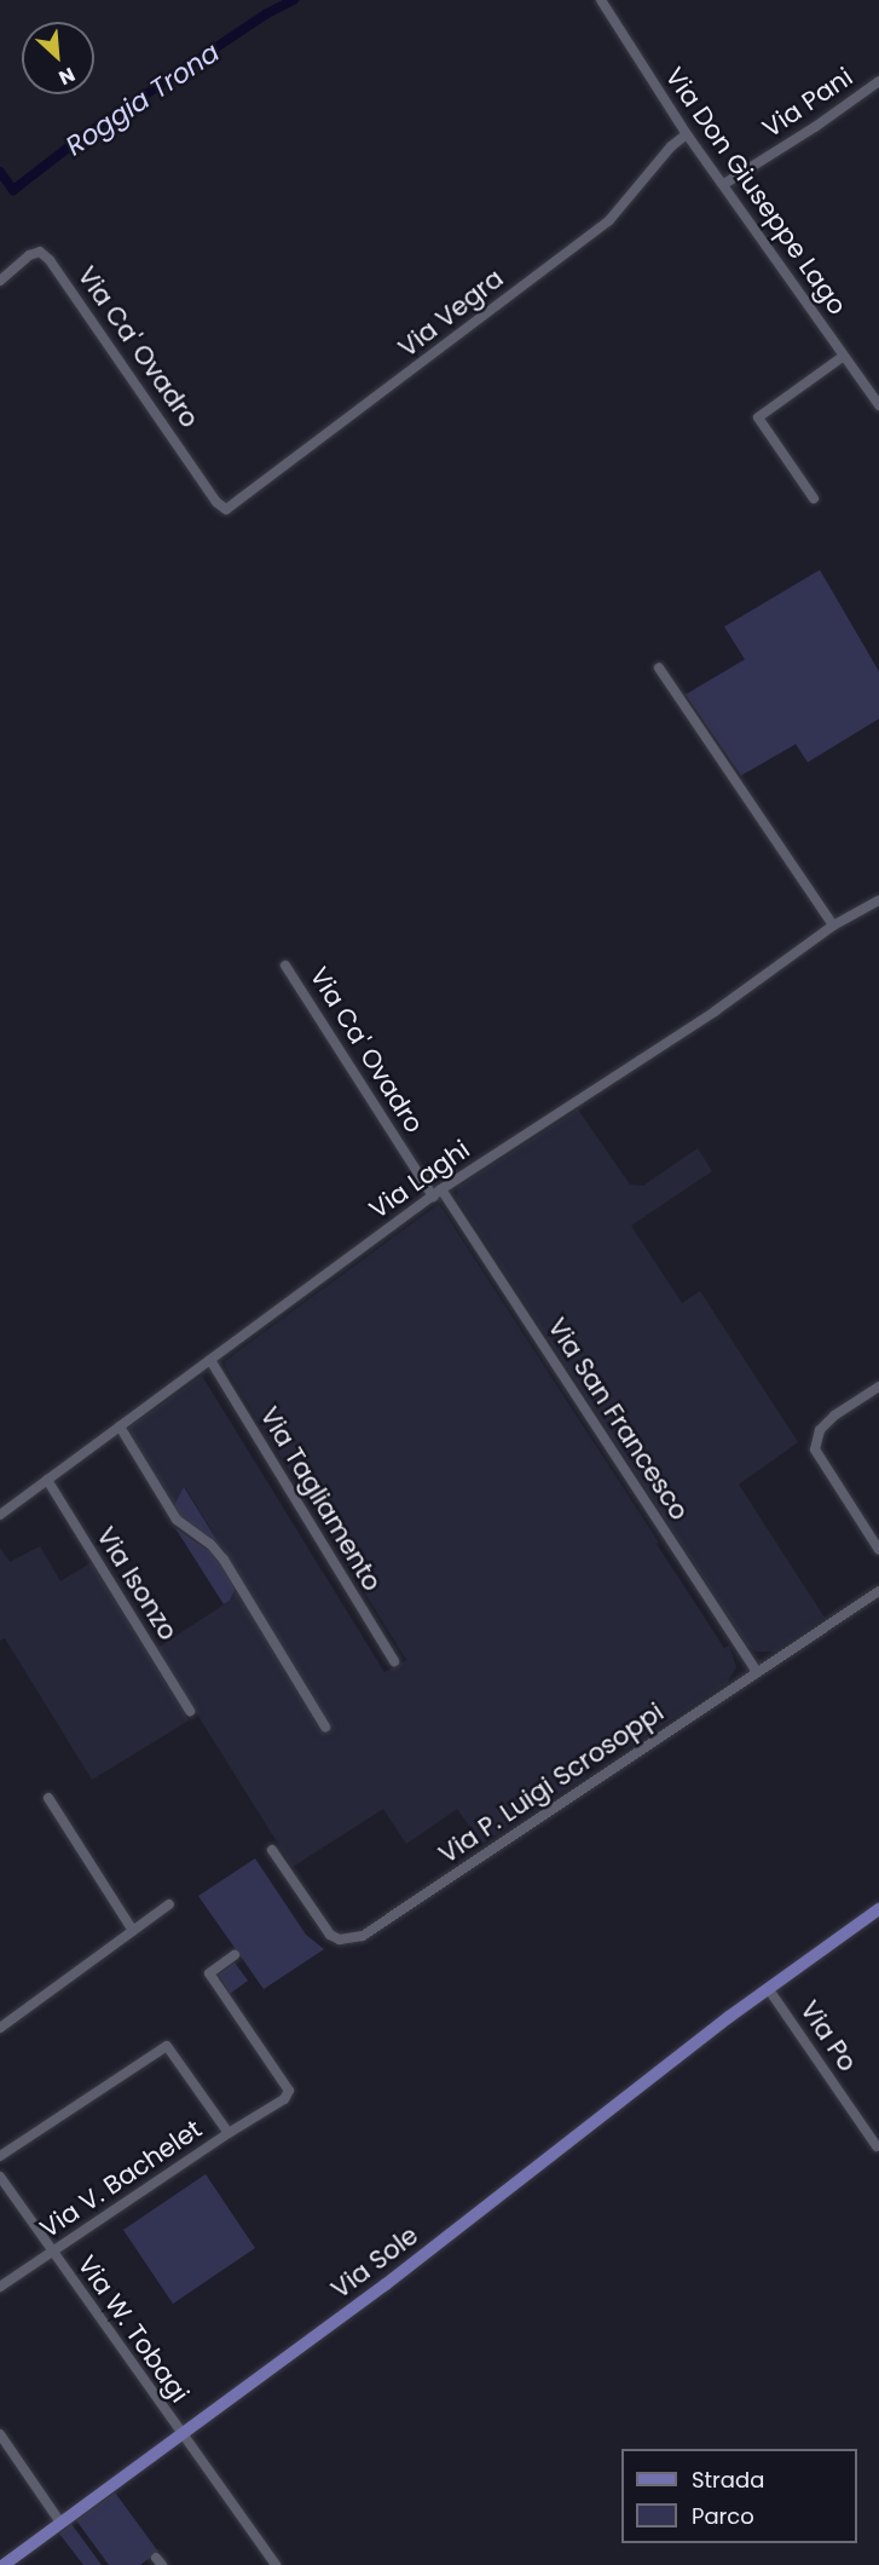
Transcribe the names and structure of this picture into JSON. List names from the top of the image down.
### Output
{
  "streets": {
    "main road": ["Via Sole"],
    "street": [
      "Via Pani",
      "Via Don Giuseppe Lago",
      "Via Vegra",
      "Via Ca' Ovadro",
      "Via Laghi",
      "Via San Francesco",
      "Via Tagliamento",
      "Via Isonzo",
      "Via P. Luigi Scrosoppi",
      "Via Po",
      "Via V. Bachelet",
      "Via W. Tobagi"
    ]
  },
  "crossings": [
    ["Via Pani", "Via Don Giuseppe Lago"],
    ["Via Don Giuseppe Lago", "Via Vegra"],
    ["Via Vegra", "Via Ca' Ovadro"],
    ["Via Ca' Ovadro", "Via Laghi"],
    ["Via Ca' Ovadro", "Via San Francesco"],
    ["Via Laghi", "Via San Francesco"],
    ["Via Laghi", "Via Tagliamento"],
    ["Via Laghi", "Via Isonzo"],
    ["Via San Francesco", "Via P. Luigi Scrosoppi"],
    ["Via Po", "Via Sole"],
    ["Via V. Bachelet", "Via W. Tobagi"],
    ["Via Sole", "Via W. Tobagi"]
  ],
  "water": ["Roggia Trona"],
  "legend": ["Strada", "Parco"],
  "north": "bottom right"
}
